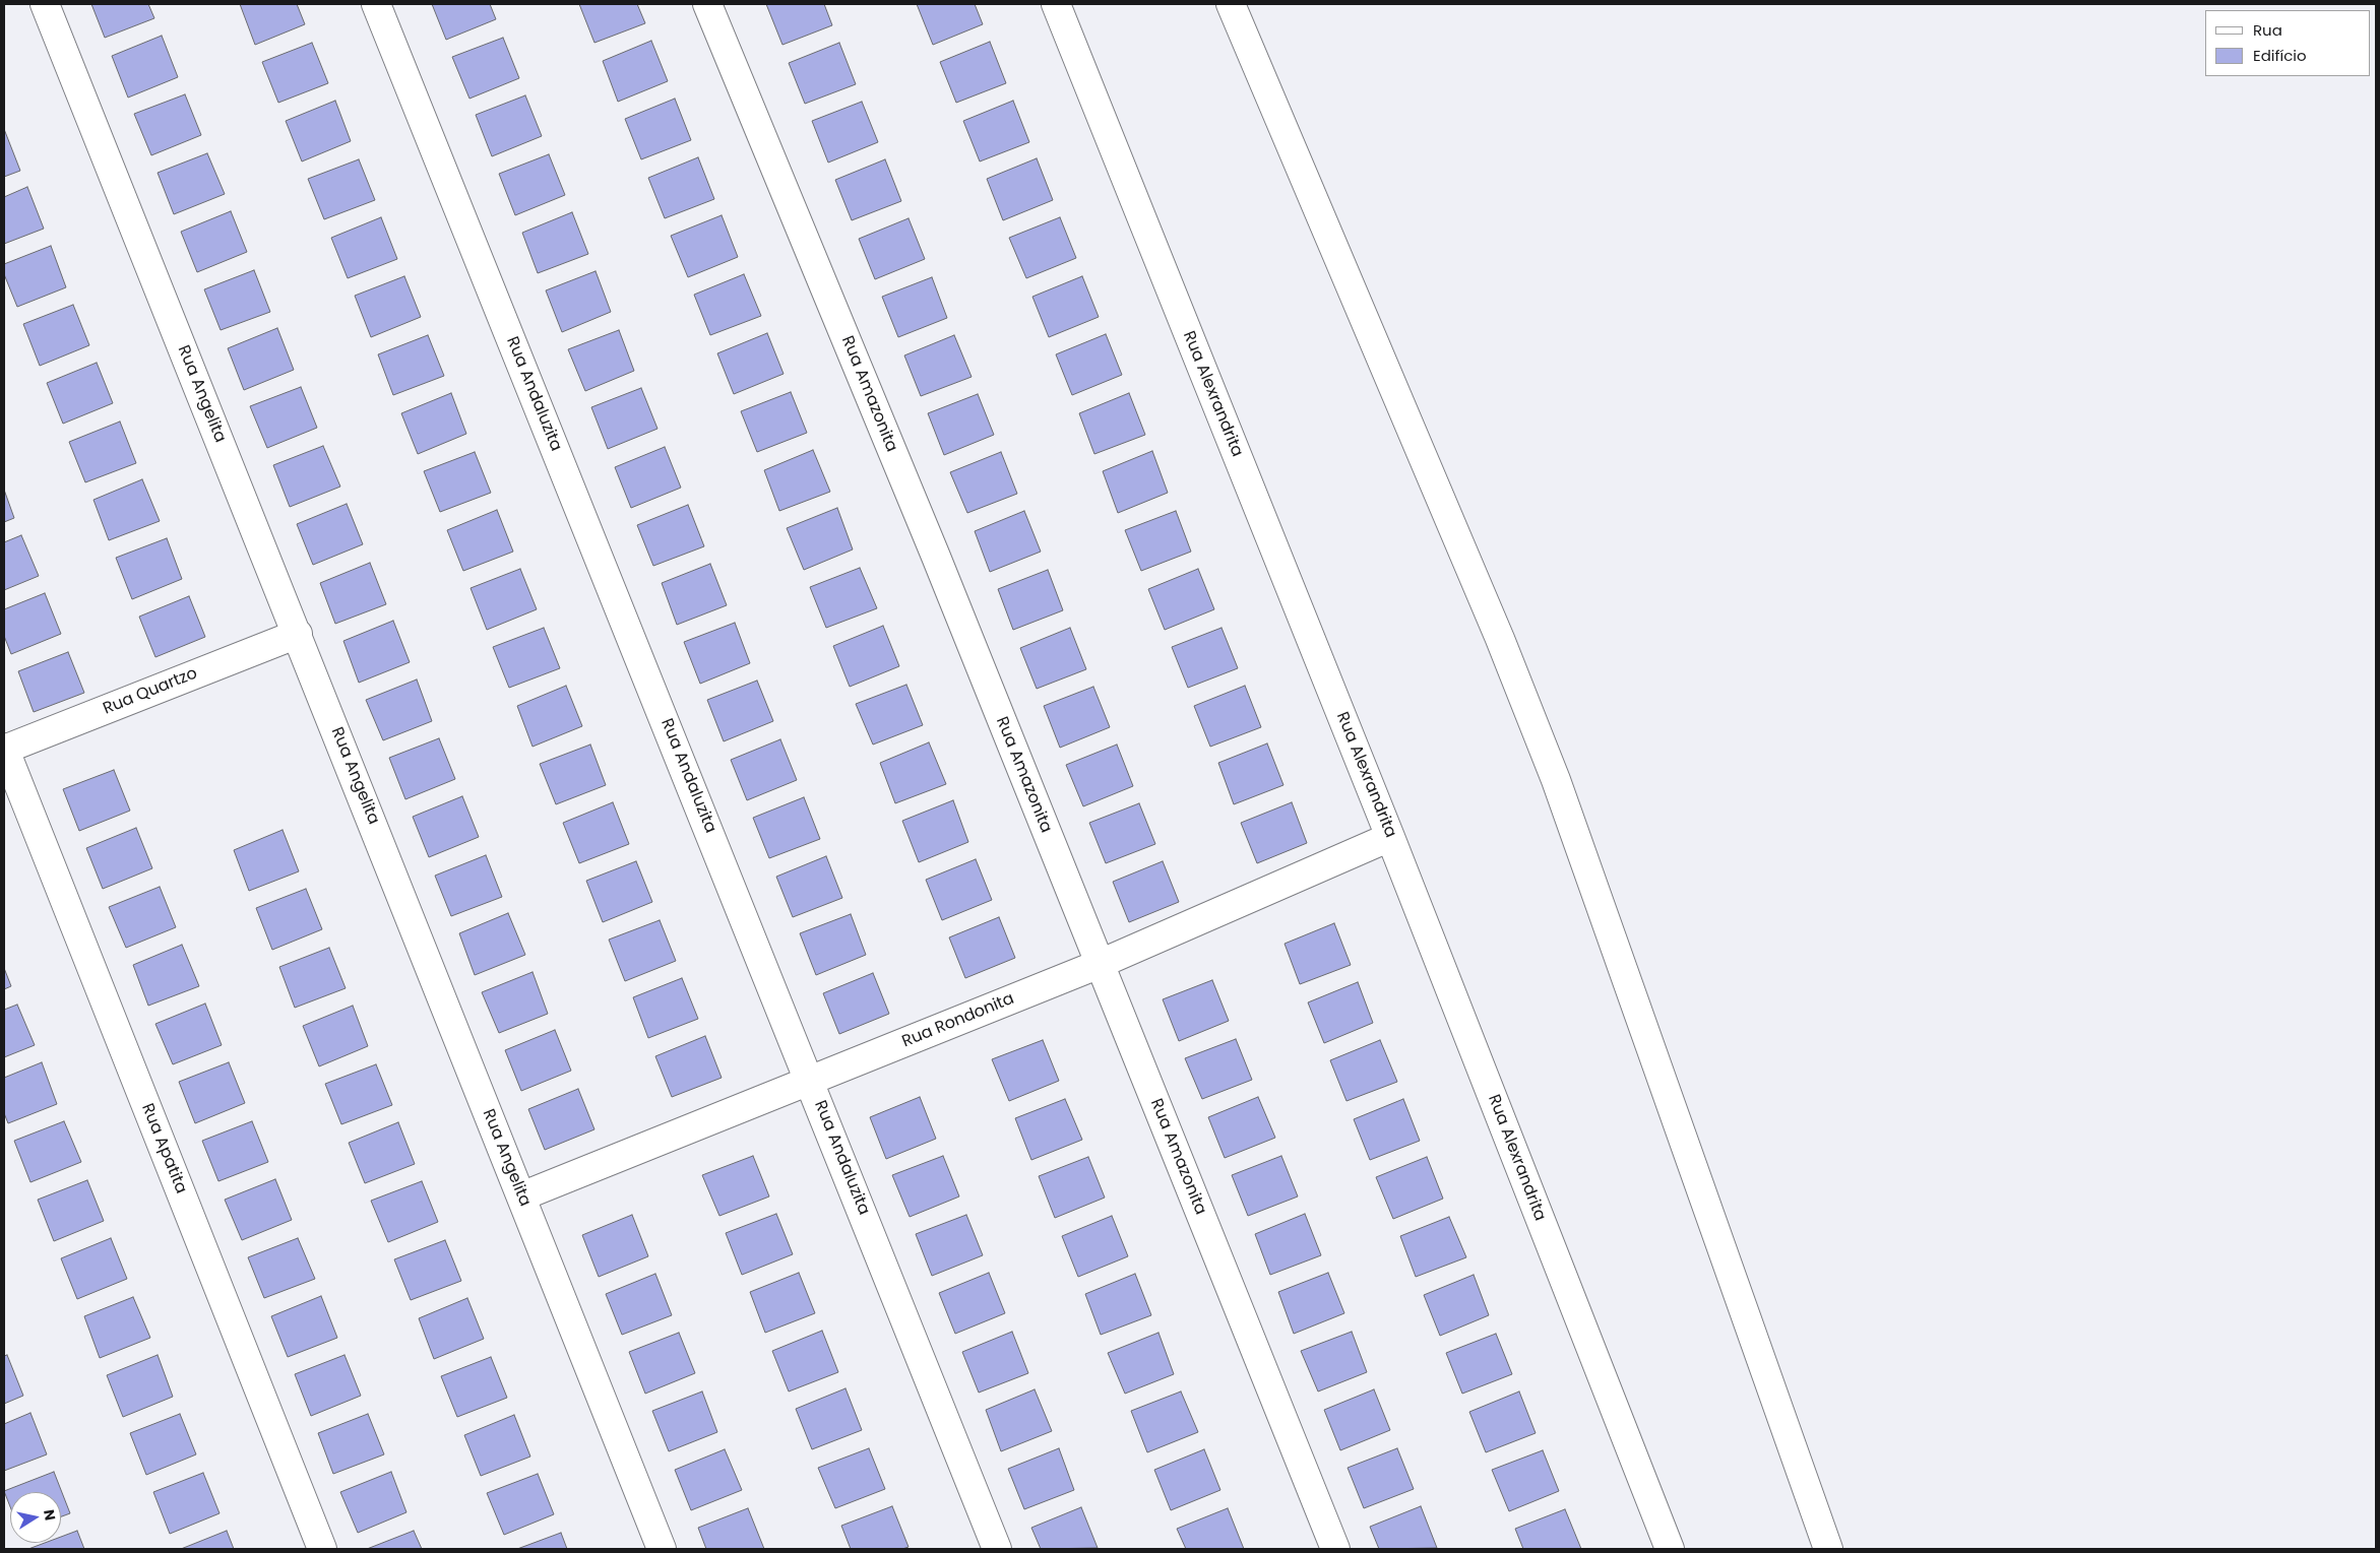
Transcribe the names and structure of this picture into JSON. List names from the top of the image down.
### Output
{
  "streets": {
    "street": [
      "Rua Angelita",
      "Rua Andaluzita",
      "Rua Amazonita",
      "Rua Alexrandrita",
      "Rua Quartzo",
      "Rua Rondonita",
      "Rua Apatita"
    ]
  },
  "crossings": [
    ["Rua Angelita", "Rua Quartzo"],
    ["Rua Angelita", "Rua Rondonita"],
    ["Rua Andaluzita", "Rua Rondonita"],
    ["Rua Amazonita", "Rua Rondonita"],
    ["Rua Alexrandrita", "Rua Rondonita"],
    ["Rua Quartzo", "Rua Apatita"]
  ],
  "legend": ["Rua", "Edifício"],
  "north": "right"
}
